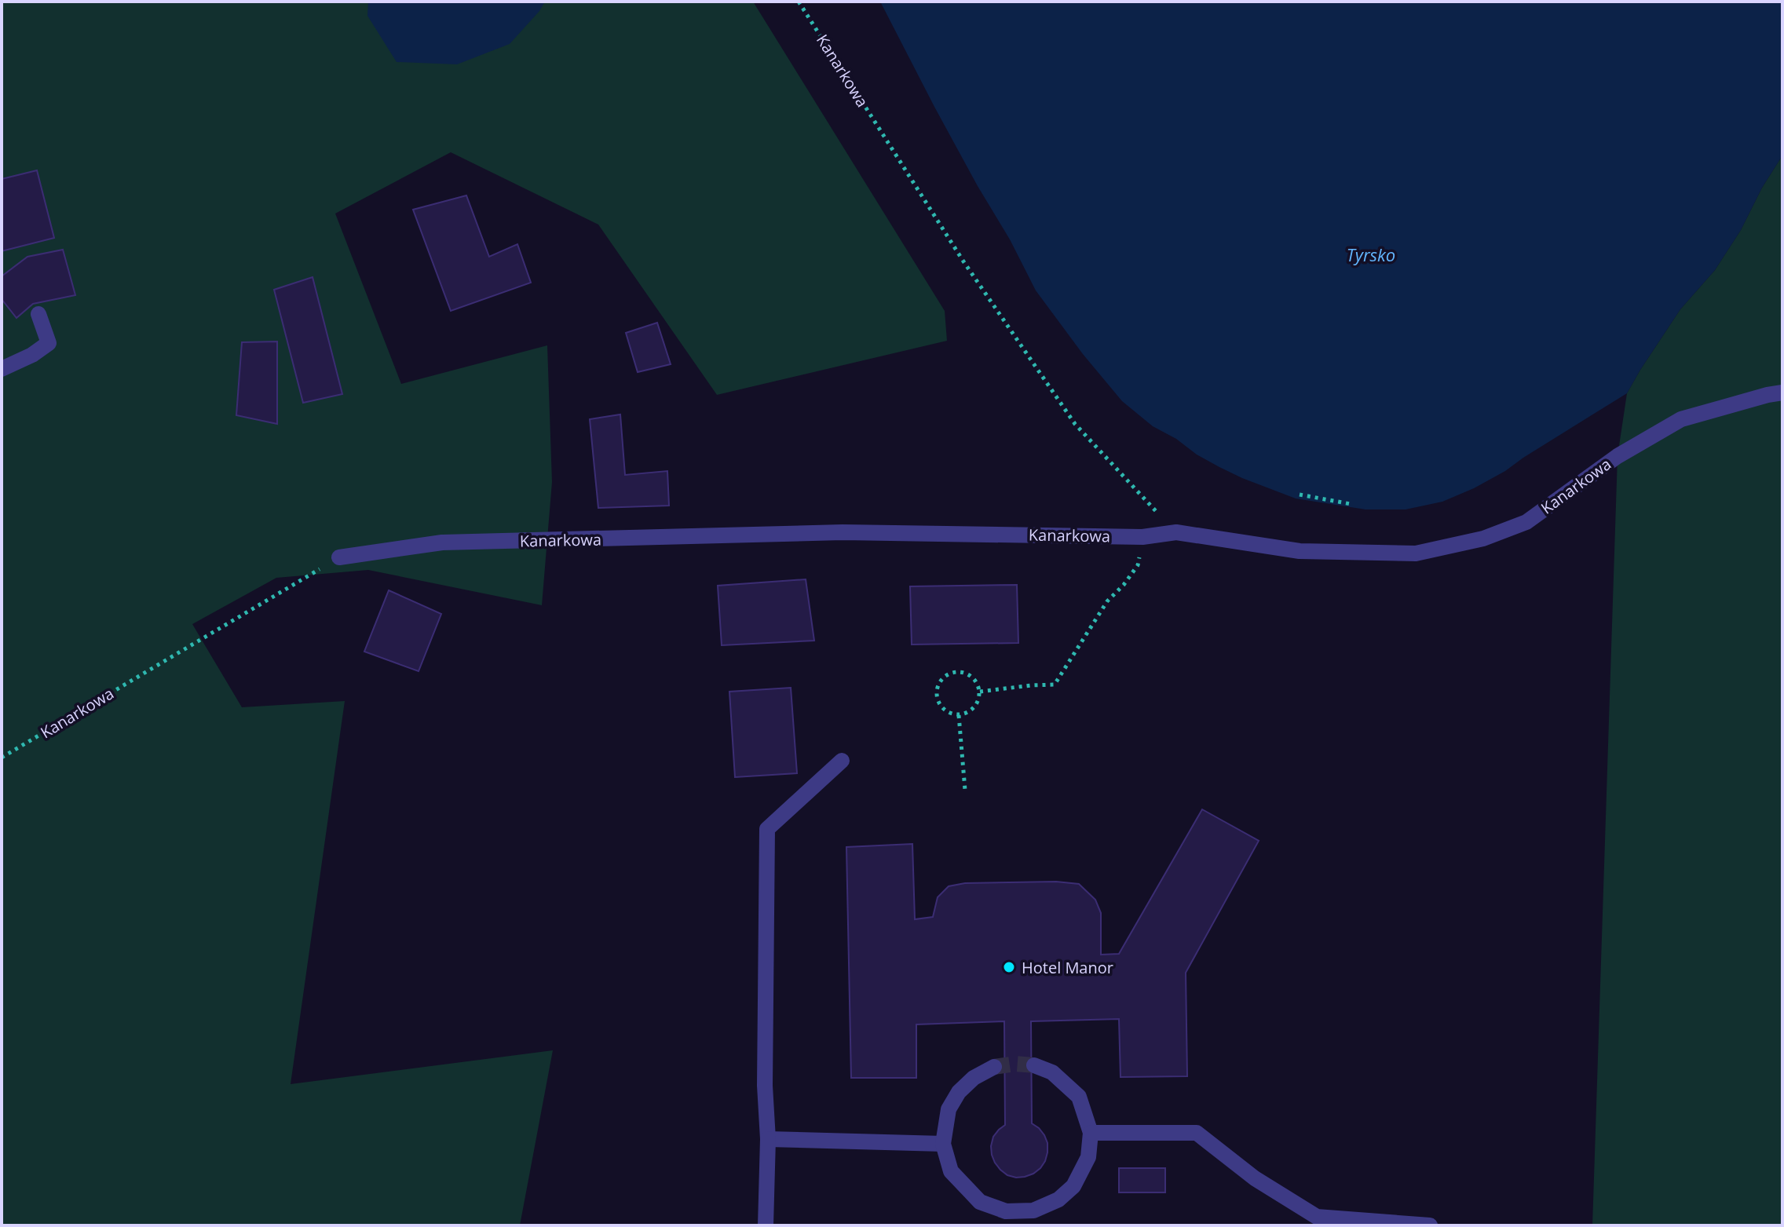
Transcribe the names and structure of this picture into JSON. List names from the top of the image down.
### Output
{
  "streets": {
    "street": ["Kanarkowa"]
  },
  "water": ["Tyrsko"],
  "places": ["Hotel Manor"]
}
